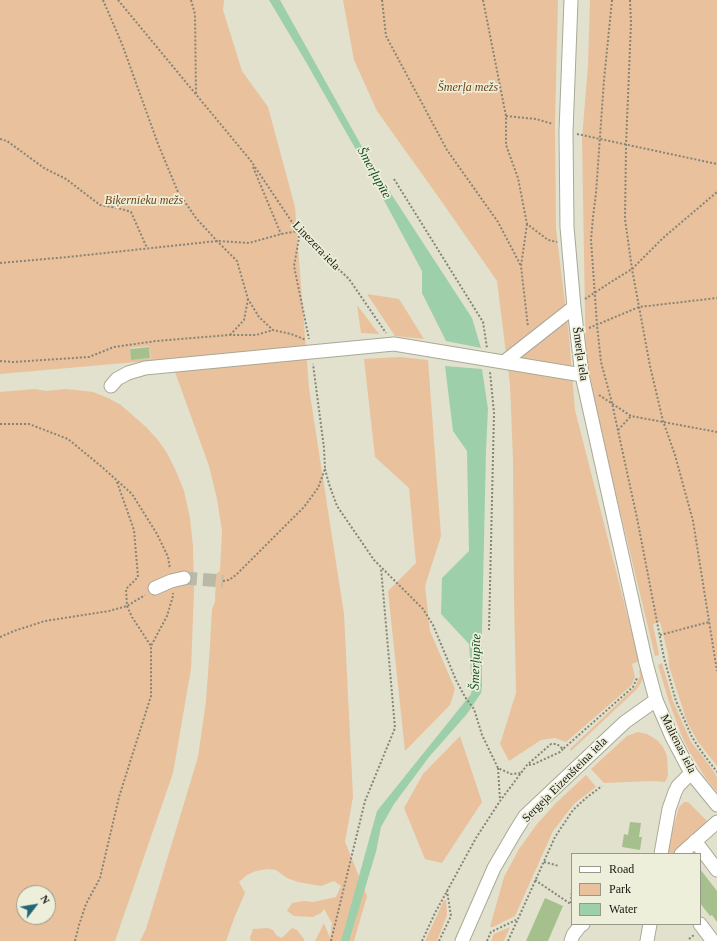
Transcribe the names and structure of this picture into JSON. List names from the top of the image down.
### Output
{
  "streets": {
    "street": ["Šmerļa iela", "Malienas iela", "Sergeja Eizenšteina iela"],
    "path": ["Linezera iela"]
  },
  "crossings": [
    ["Šmerļa iela", "Malienas iela"],
    ["Šmerļa iela", "Sergeja Eizenšteina iela"],
    ["Malienas iela", "Sergeja Eizenšteina iela"]
  ],
  "water": ["Šmerļupīte"],
  "parks": ["Šmerļa mežs", "Biķernieku mežs"],
  "legend": ["Road", "Park", "Water"],
  "north": "top right"
}
